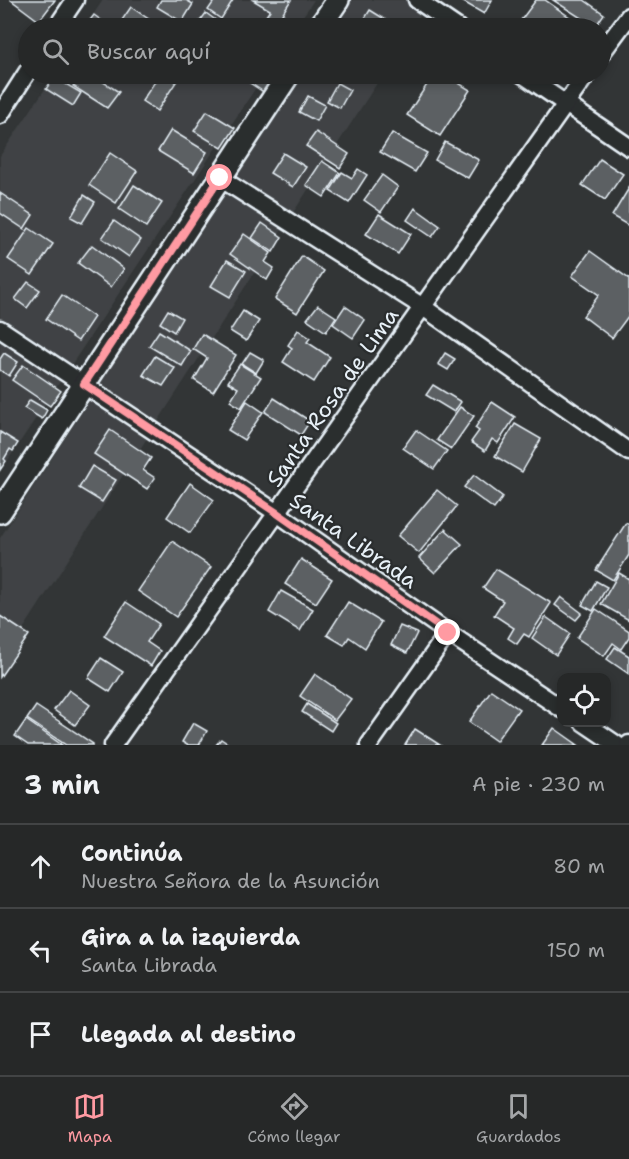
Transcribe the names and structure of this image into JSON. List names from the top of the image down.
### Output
{
  "streets": {
    "street": ["Santa Rosa de Lima", "Santa Librada"]
  },
  "crossings": [
    ["Santa Rosa de Lima", "Santa Librada"]
  ],
  "page": {
    "search": "Buscar aquí",
    "heading": ["3 min", "A pie · 230 m"],
    "list": [
      ["Continúa", "Nuestra Señora de la Asunción", "80 m"],
      ["Gira a la izquierda", "Santa Librada", "150 m"],
      "Llegada al destino"
    ],
    "nav": ["Mapa", "Cómo llegar", "Guardados"]
  }
}
